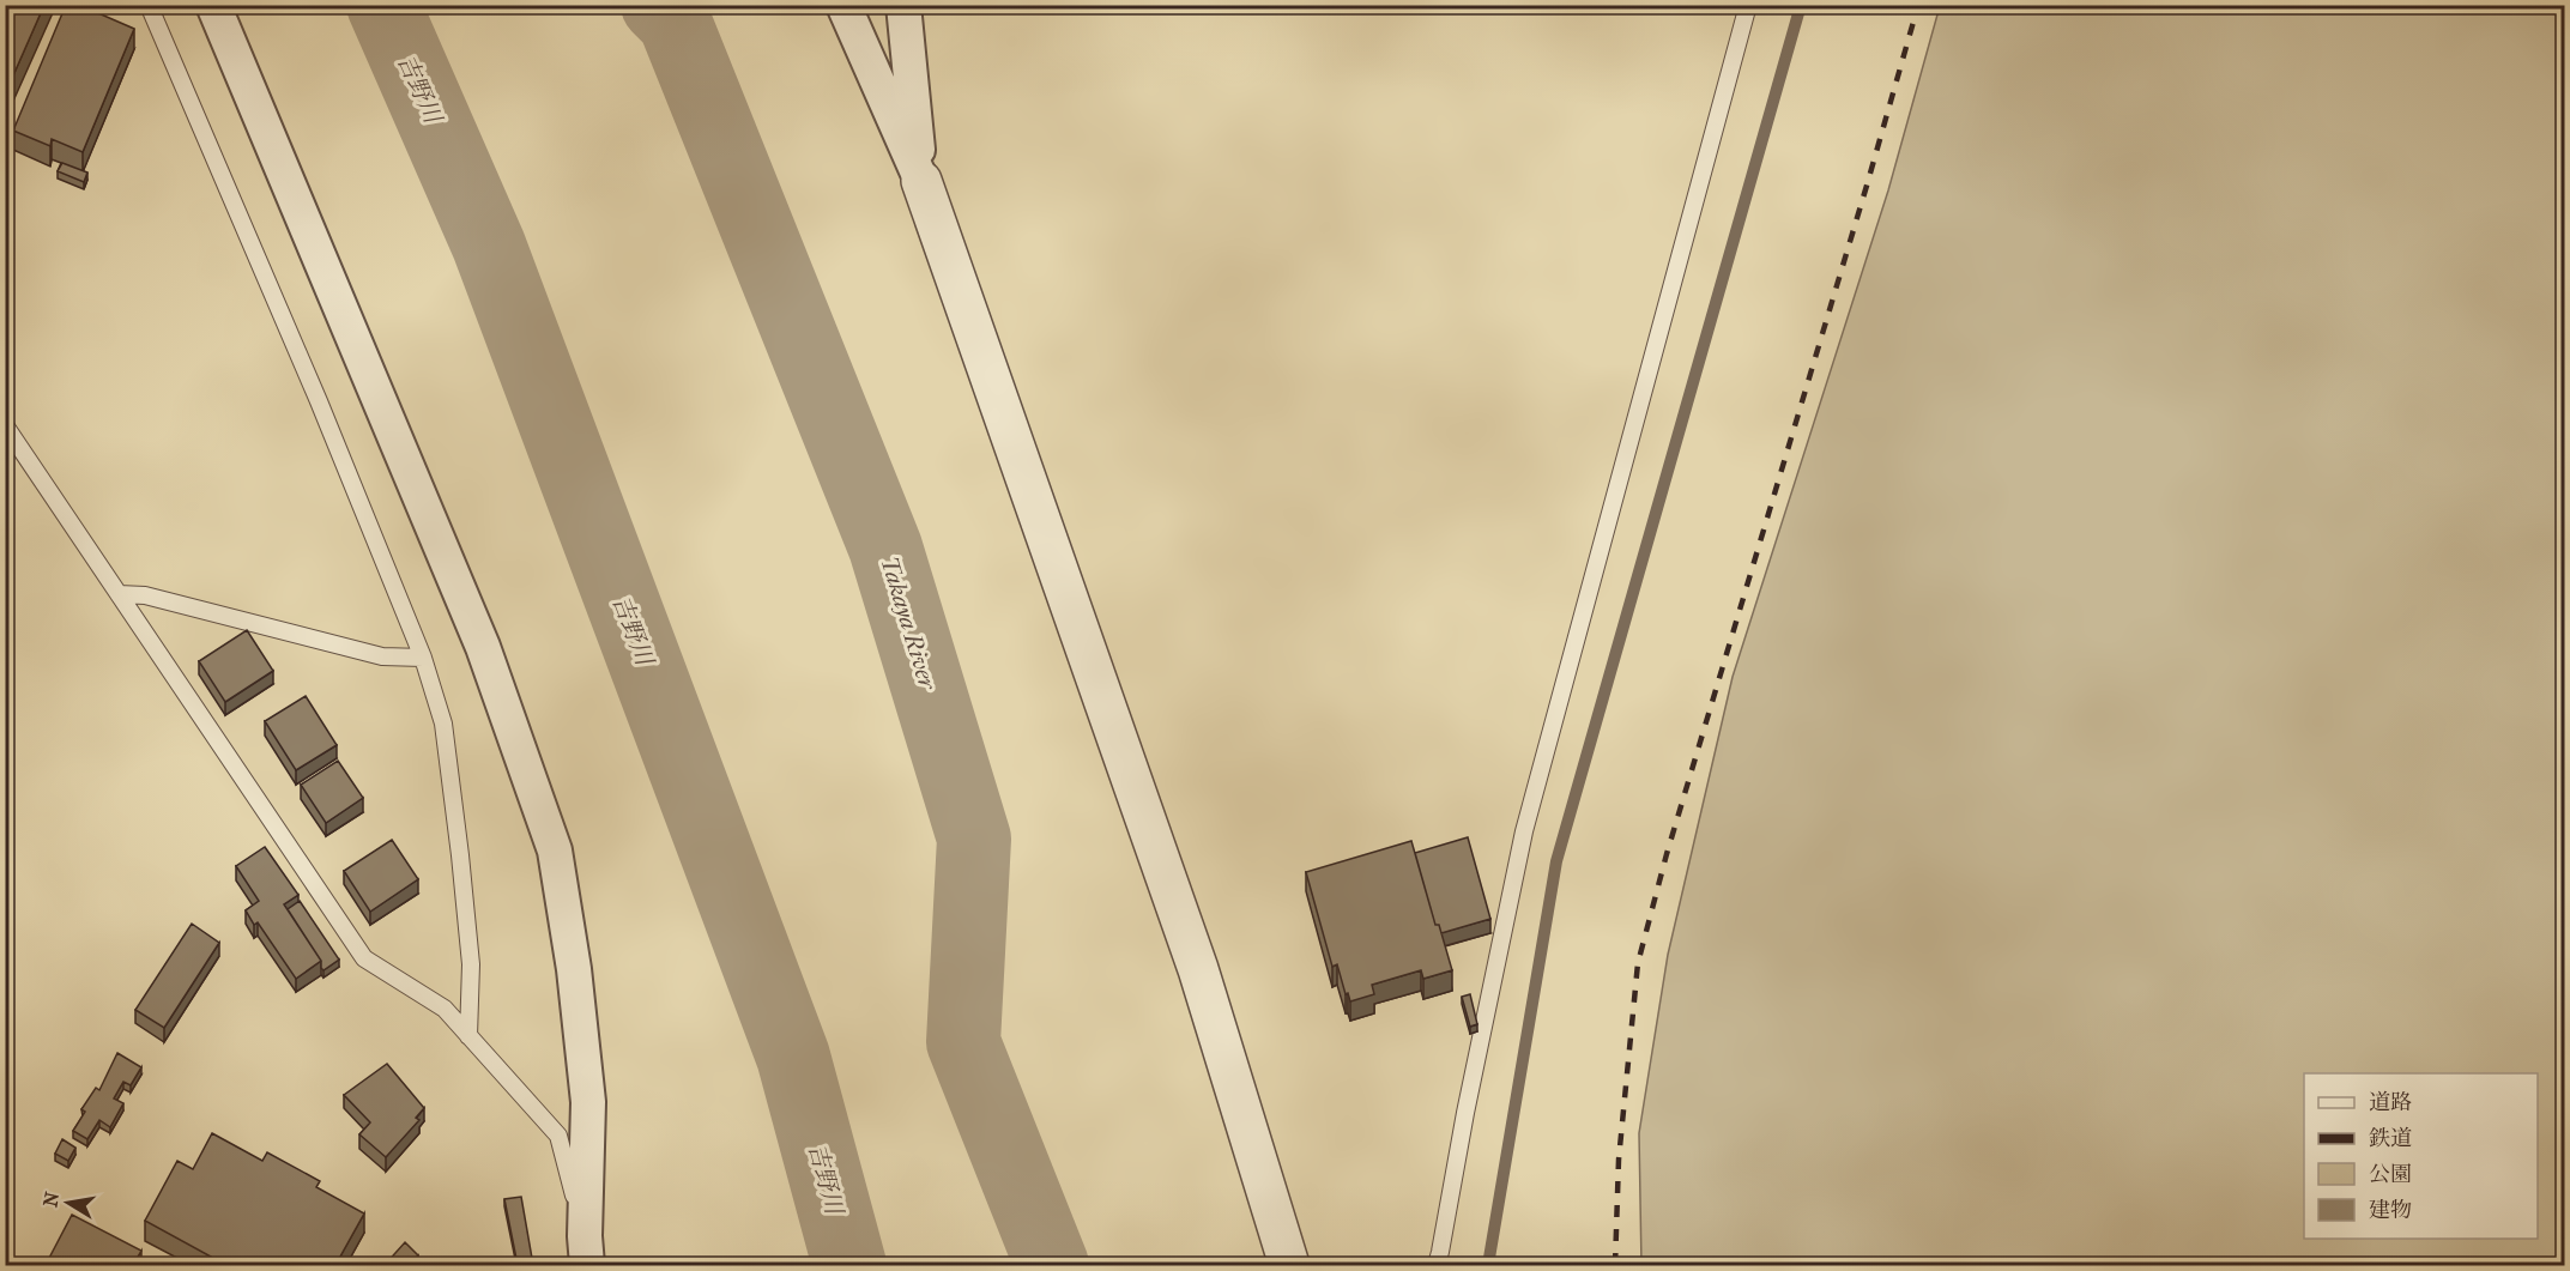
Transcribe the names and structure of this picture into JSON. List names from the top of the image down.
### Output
{
  "water": ["吉野川", "Takaya River"],
  "legend": [
    "道路",
    "鉄道",
    "公園",
    "建物"
  ],
  "north": "left"
}
